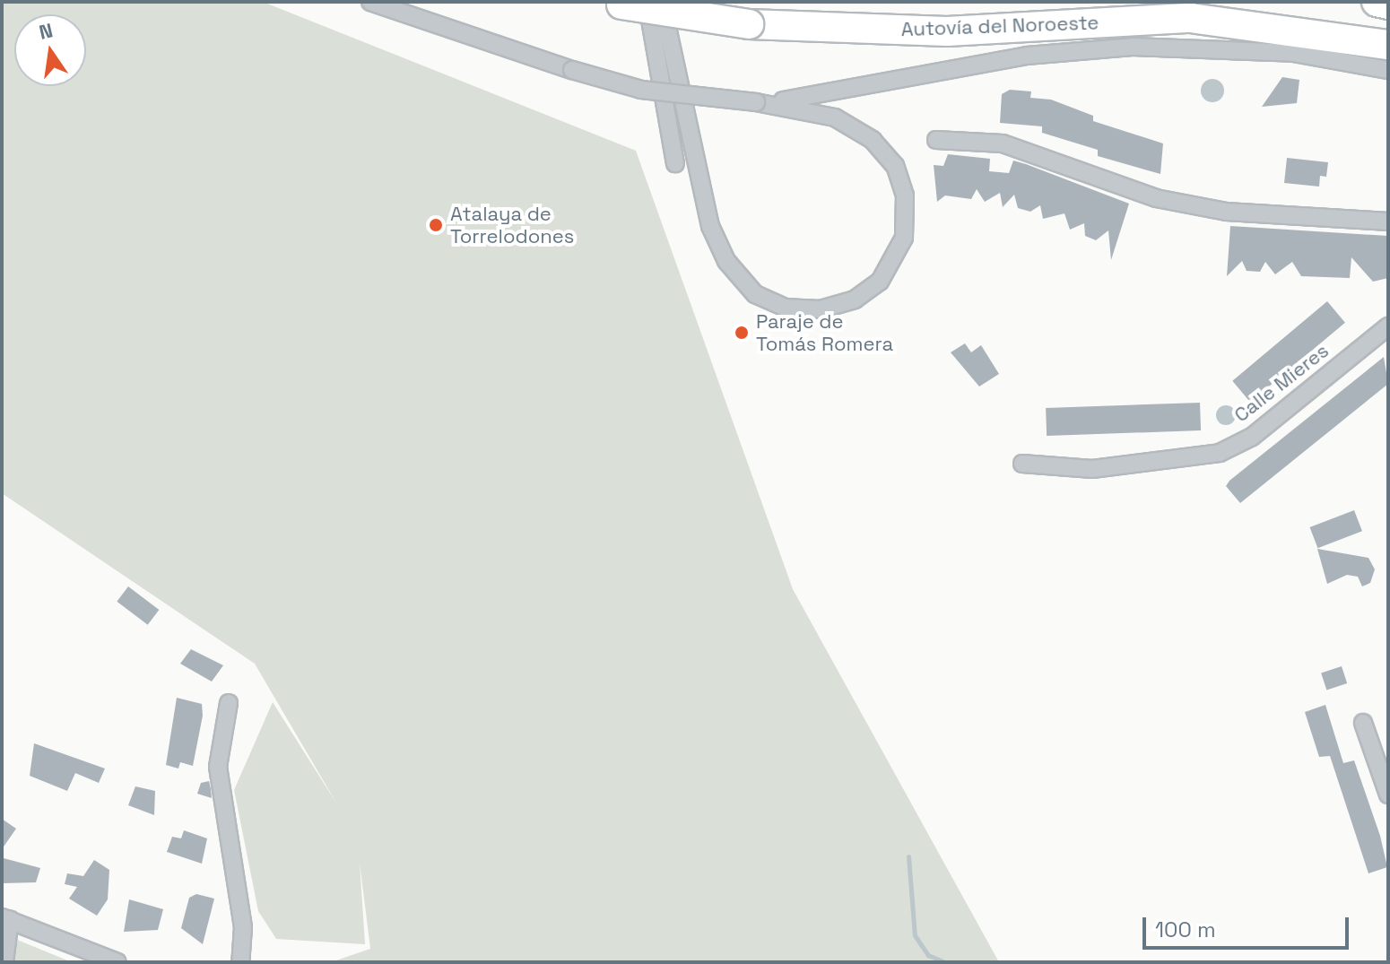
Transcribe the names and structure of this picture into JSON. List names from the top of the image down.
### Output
{
  "streets": {
    "highway": ["Autovía del Noroeste"],
    "street": ["Calle Mieres"]
  },
  "places": ["Atalaya de Torrelodones", "Paraje de Tomás Romera"],
  "scale_bar": "100 m",
  "north": "top"
}
